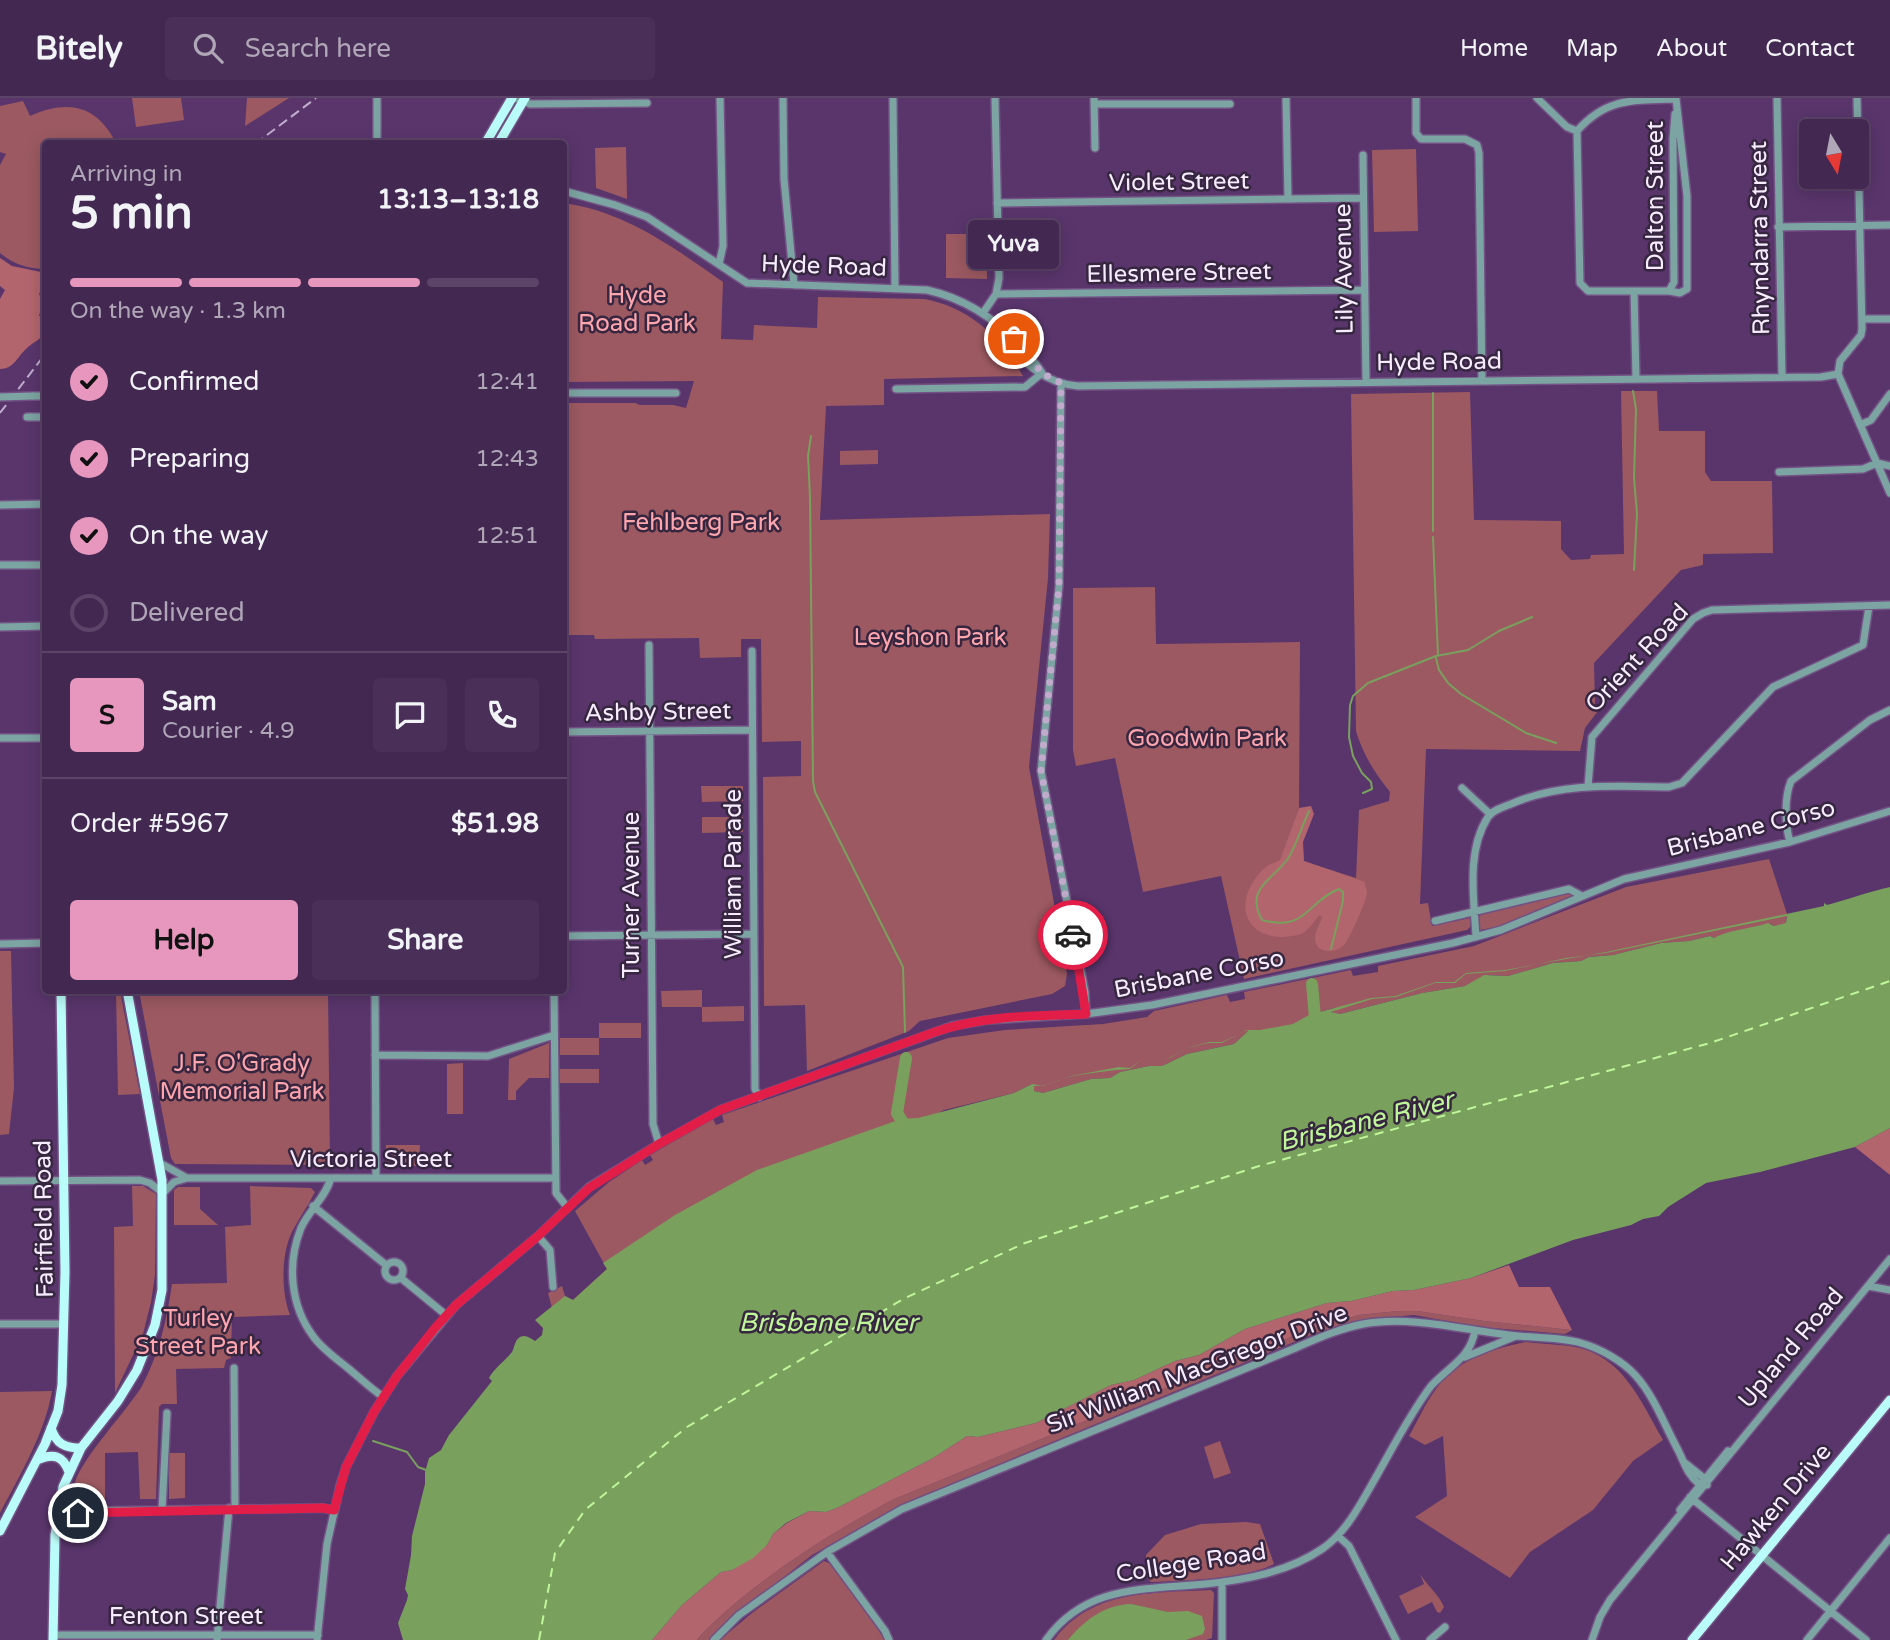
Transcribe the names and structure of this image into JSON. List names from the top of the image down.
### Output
{
  "streets": {
    "main road": ["Fairfield Road", "Hawken Drive"],
    "street": [
      "Violet Street",
      "Dalton Street",
      "Rhyndarra Street",
      "Hyde Road",
      "Lily Avenue",
      "Ellesmere Street",
      "Orient Road",
      "Ashby Street",
      "Brisbane Corso",
      "William Parade",
      "Turner Avenue",
      "Victoria Street",
      "Upland Road",
      "Sir William MacGregor Drive",
      "College Road",
      "Fenton Street"
    ]
  },
  "crossings": [
    ["Violet Street", "Lily Avenue"],
    ["Rhyndarra Street", "Hyde Road"],
    ["Hyde Road", "Lily Avenue"],
    ["Lily Avenue", "Ellesmere Street"],
    ["Ashby Street", "William Parade"],
    ["Ashby Street", "Turner Avenue"],
    ["Brisbane Corso", "William Parade"],
    ["Brisbane Corso", "Turner Avenue"],
    ["Brisbane Corso", "Fenton Street"],
    ["Upland Road", "Sir William MacGregor Drive"],
    ["Sir William MacGregor Drive", "College Road"]
  ],
  "water": ["Brisbane River"],
  "parks": [
    "Hyde Road Park",
    "Fehlberg Park",
    "Leyshon Park",
    "Goodwin Park",
    "J.F. O'Grady Memorial Park",
    "Turley Street Park"
  ],
  "places": ["Yuva"],
  "north": "bottom",
  "page": {
    "header": "Bitely",
    "search": "Search here",
    "nav": [
      "Home",
      "Map",
      "About",
      "Contact"
    ],
    "heading": ["5 min", "Arriving in", "13:13–13:18"],
    "panel": [
      "Sam",
      "Courier · 4.9",
      "Order #5967",
      "$51.98"
    ],
    "bubble": "Yuva",
    "bar": "On the way · 1.3 km",
    "list": [
      ["Confirmed", "12:41"],
      ["Preparing", "12:43"],
      ["On the way", "12:51"],
      "Delivered"
    ],
    "round": "S",
    "buttons": ["Help", "Share"]
  }
}
